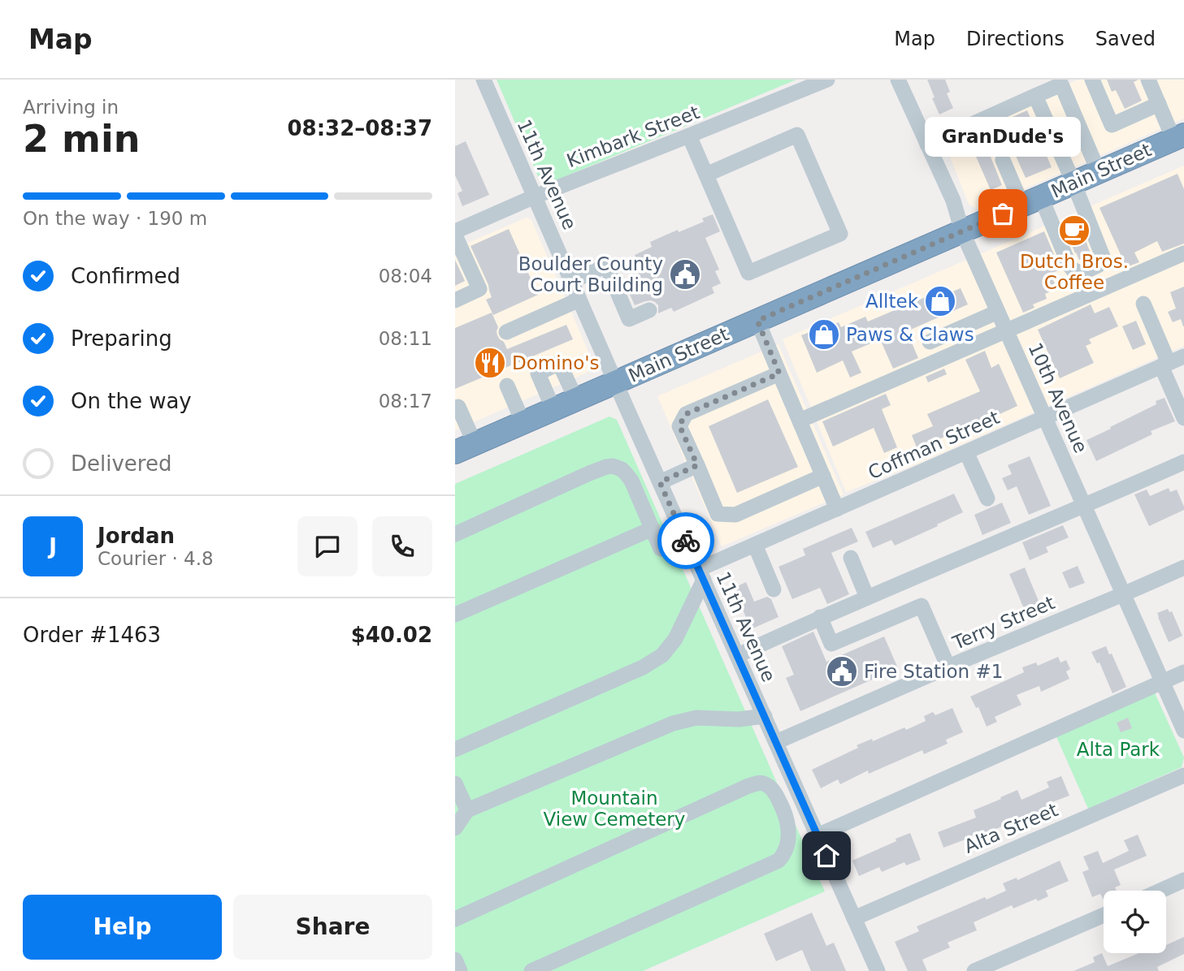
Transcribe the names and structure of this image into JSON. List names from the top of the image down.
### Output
{
  "streets": {
    "highway": ["Main Street"],
    "street": [
      "Kimbark Street",
      "11th Avenue",
      "10th Avenue",
      "Coffman Street",
      "Terry Street",
      "Alta Street"
    ]
  },
  "crossings": [
    ["Kimbark Street", "11th Avenue"],
    ["Main Street", "11th Avenue"],
    ["Main Street", "10th Avenue"],
    ["11th Avenue", "Coffman Street"],
    ["11th Avenue", "Terry Street"],
    ["11th Avenue", "Alta Street"],
    ["10th Avenue", "Coffman Street"],
    ["10th Avenue", "Terry Street"]
  ],
  "parks": ["Alta Park", "Mountain View Cemetery"],
  "places": {
    "other": ["GranDude's"],
    "cafe": ["Dutch Bros. Coffee"],
    "public building": ["Boulder County Court Building", "Fire Station #1"],
    "shop": ["Alltek", "Paws & Claws"],
    "restaurant": ["Domino's"]
  },
  "page": {
    "header": "Map",
    "nav": ["Map", "Directions", "Saved"],
    "heading": ["2 min", "Arriving in", "08:32–08:37"],
    "panel": [
      "Jordan",
      "Courier · 4.8",
      "Order #1463",
      "$40.02"
    ],
    "bubble": "GranDude's",
    "bar": "On the way · 190 m",
    "list": [
      ["Confirmed", "08:04"],
      ["Preparing", "08:11"],
      ["On the way", "08:17"],
      "Delivered"
    ],
    "round": "J",
    "buttons": ["Help", "Share"]
  }
}
